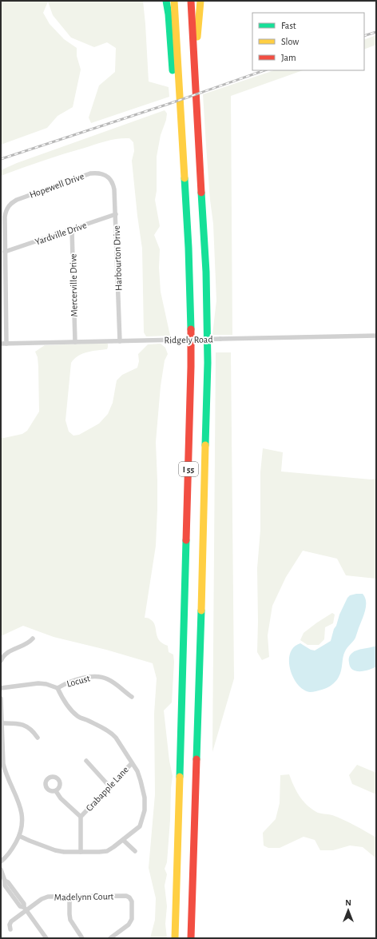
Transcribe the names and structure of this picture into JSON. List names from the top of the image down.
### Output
{
  "streets": {
    "highway": ["I 55"],
    "street": [
      "Hopewell Drive",
      "Yardville Drive",
      "Harbourton Drive",
      "Mercerville Drive",
      "Ridgely Road",
      "Locust",
      "Crabapple Lane",
      "Madelynn Court"
    ]
  },
  "crossings": [
    ["Hopewell Drive", "Yardville Drive"],
    ["Hopewell Drive", "Harbourton Drive"],
    ["Yardville Drive", "Harbourton Drive"],
    ["Yardville Drive", "Mercerville Drive"],
    ["Harbourton Drive", "Ridgely Road"],
    ["Mercerville Drive", "Ridgely Road"]
  ],
  "legend": ["Fast", "Slow", "Jam"],
  "north": "top"
}
